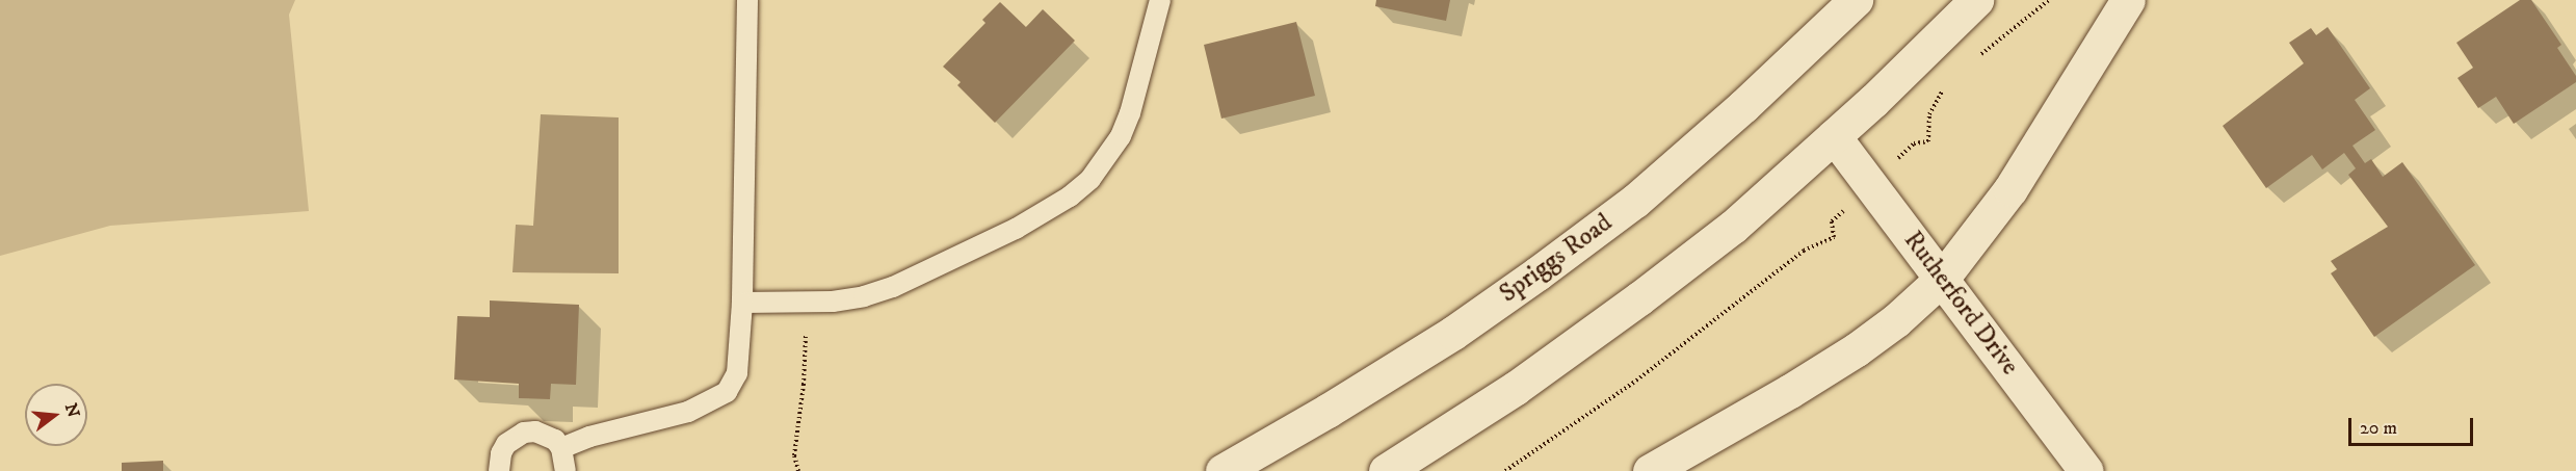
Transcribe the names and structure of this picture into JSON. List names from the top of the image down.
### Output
{
  "streets": {
    "main road": ["Spriggs Road", "Rutherford Drive"]
  },
  "scale_bar": "20 m",
  "north": "right"
}
